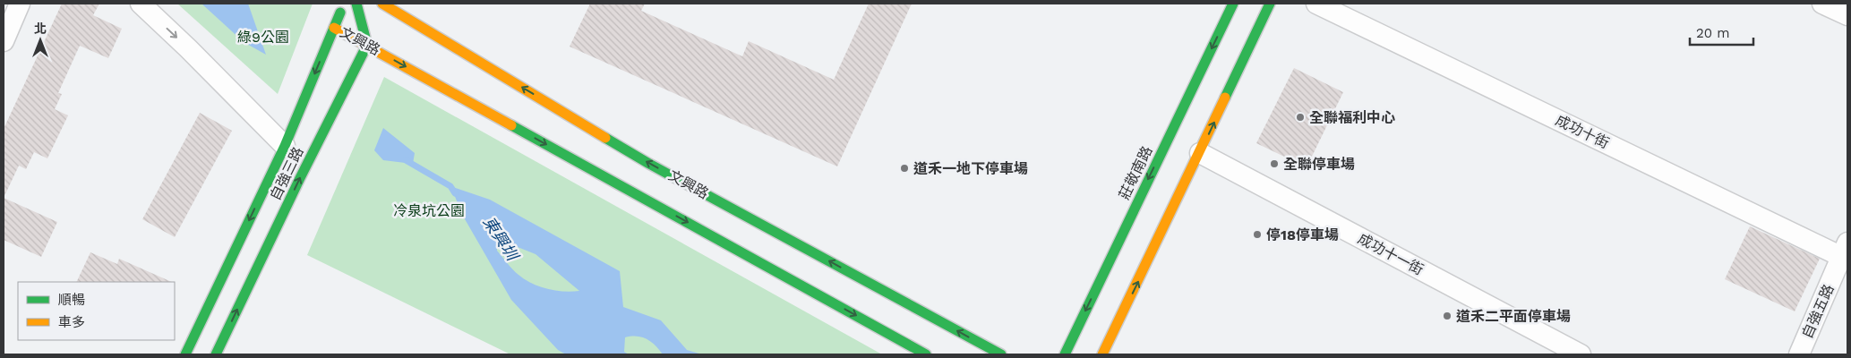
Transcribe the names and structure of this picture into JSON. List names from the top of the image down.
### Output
{
  "streets": {
    "street": [
      "文興路",
      "成功十街",
      "莊敬南路",
      "自強三路",
      "成功十一街",
      "自強五路"
    ]
  },
  "crossings": [
    ["文興路", "自強三路"],
    ["成功十街", "自強五路"]
  ],
  "water": ["東興圳"],
  "parks": ["綠9公園", "冷泉坑公園"],
  "places": [
    "全聯福利中心",
    "全聯停車場",
    "道禾一地下停車場",
    "停18停車場",
    "道禾二平面停車場"
  ],
  "legend": ["順暢", "車多"],
  "scale_bar": "20 m",
  "north": "top"
}
